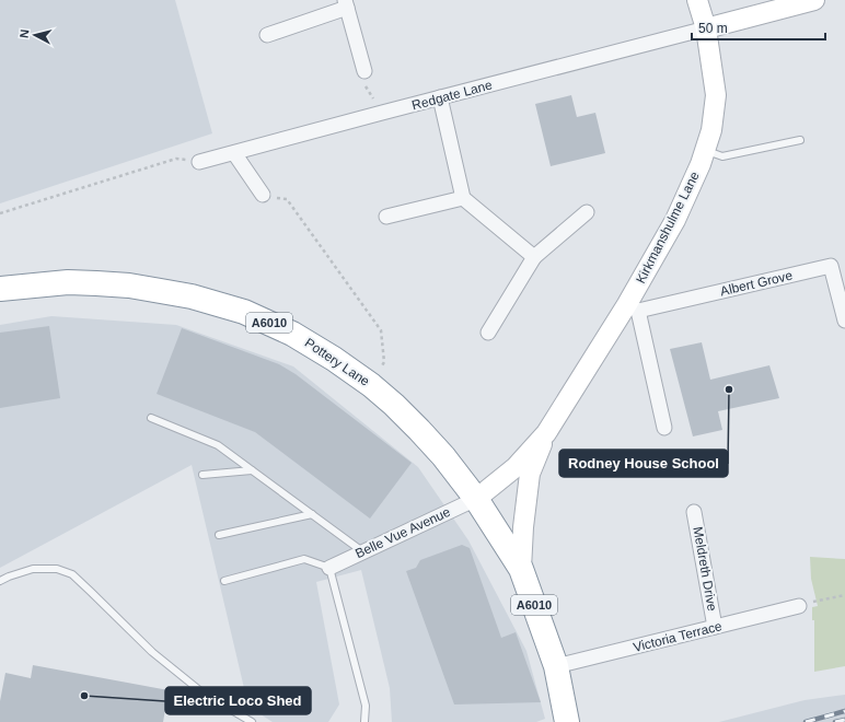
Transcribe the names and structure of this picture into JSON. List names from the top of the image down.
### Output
{
  "streets": {
    "highway": ["Kirkmanshulme Lane", "A6010", "Pottery Lane"],
    "street": [
      "Redgate Lane",
      "Albert Grove",
      "Belle Vue Avenue",
      "Meldreth Drive",
      "Victoria Terrace"
    ]
  },
  "crossings": [
    ["Redgate Lane", "Kirkmanshulme Lane"],
    ["Kirkmanshulme Lane", "Albert Grove"],
    ["Kirkmanshulme Lane", "Pottery Lane"],
    ["Kirkmanshulme Lane", "Belle Vue Avenue"],
    ["Kirkmanshulme Lane", "Victoria Terrace"],
    ["Pottery Lane", "Belle Vue Avenue"],
    ["Meldreth Drive", "Victoria Terrace"]
  ],
  "places": ["Rodney House School", "Electric Loco Shed"],
  "scale_bar": "50 m",
  "north": "left"
}
